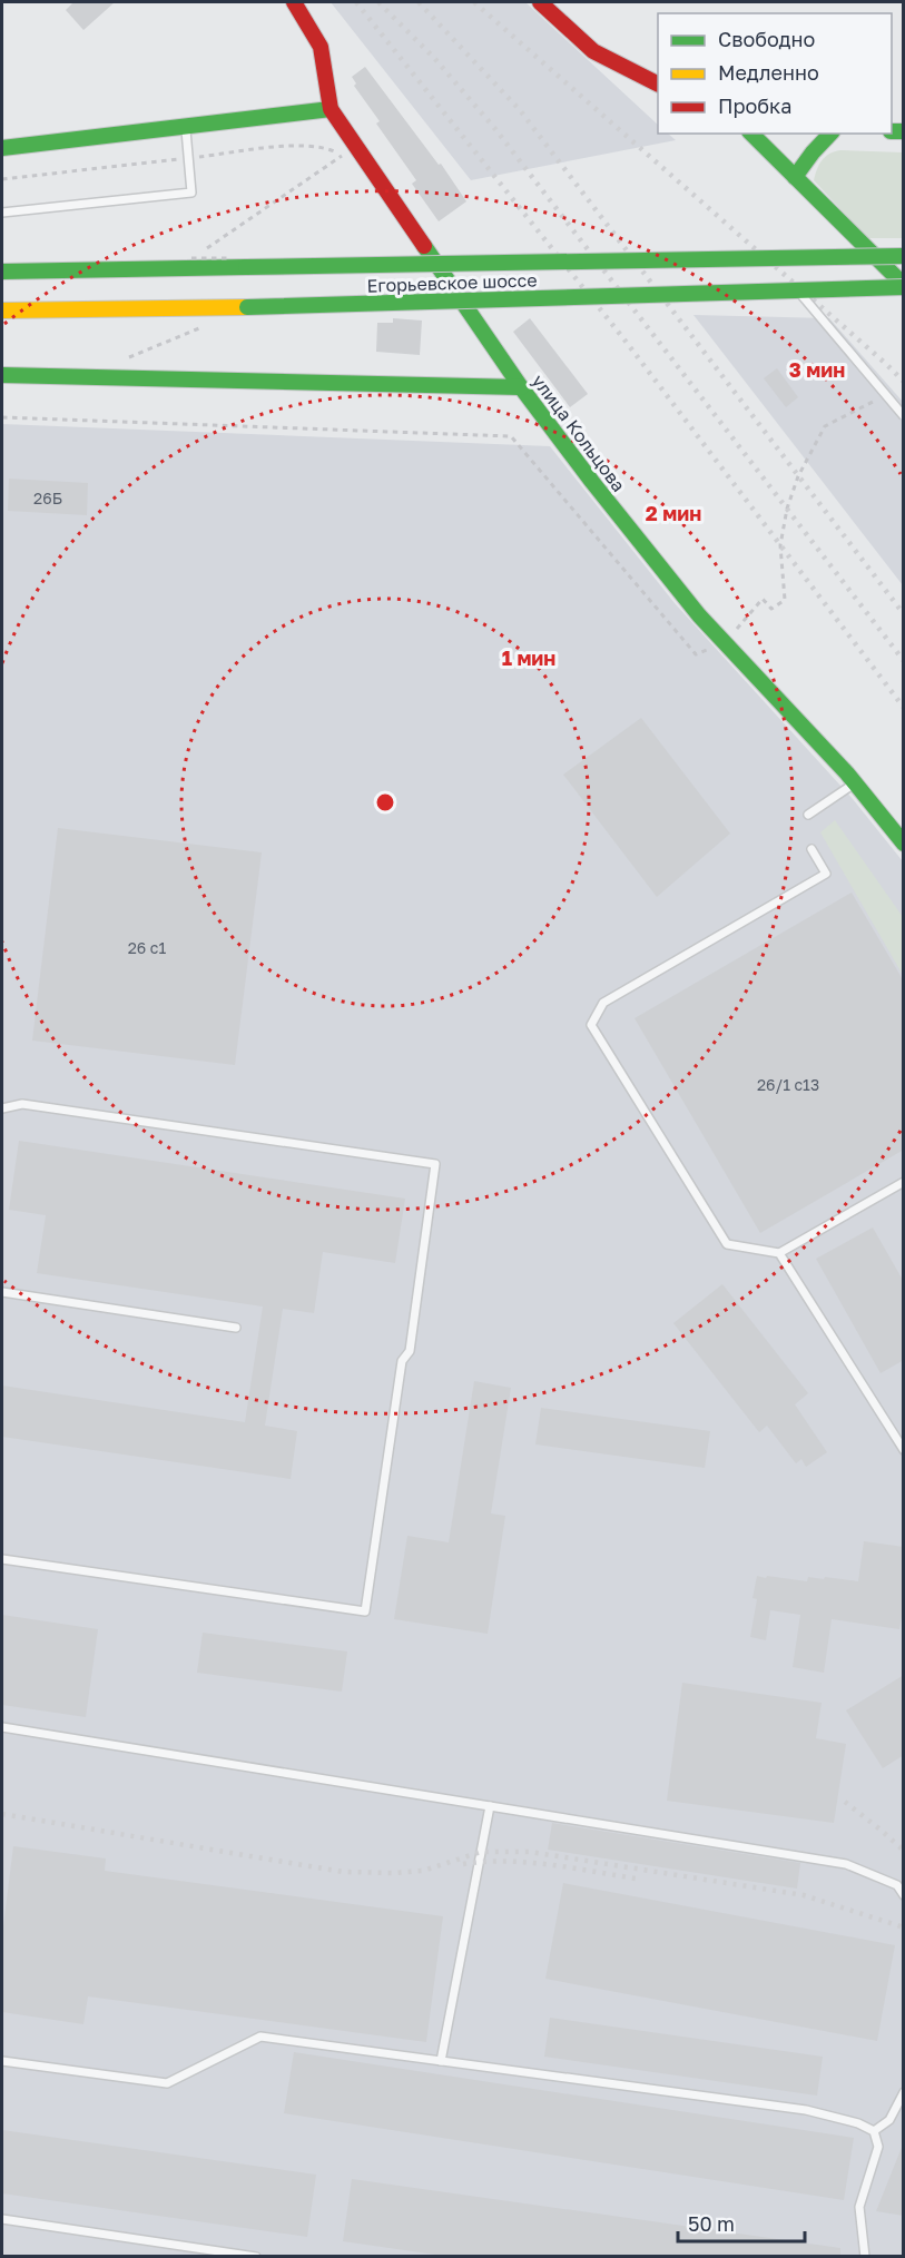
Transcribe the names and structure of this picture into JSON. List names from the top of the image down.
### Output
{
  "streets": {
    "main road": ["Егорьевское шоссе", "улица Кольцова"]
  },
  "house_numbers": ["26Б", "26 с1", "26/1 с13"],
  "legend": ["Свободно", "Медленно", "Пробка"],
  "scale_bar": "50 m",
  "rings": ["3 мин", "2 мин", "1 мин"]
}
